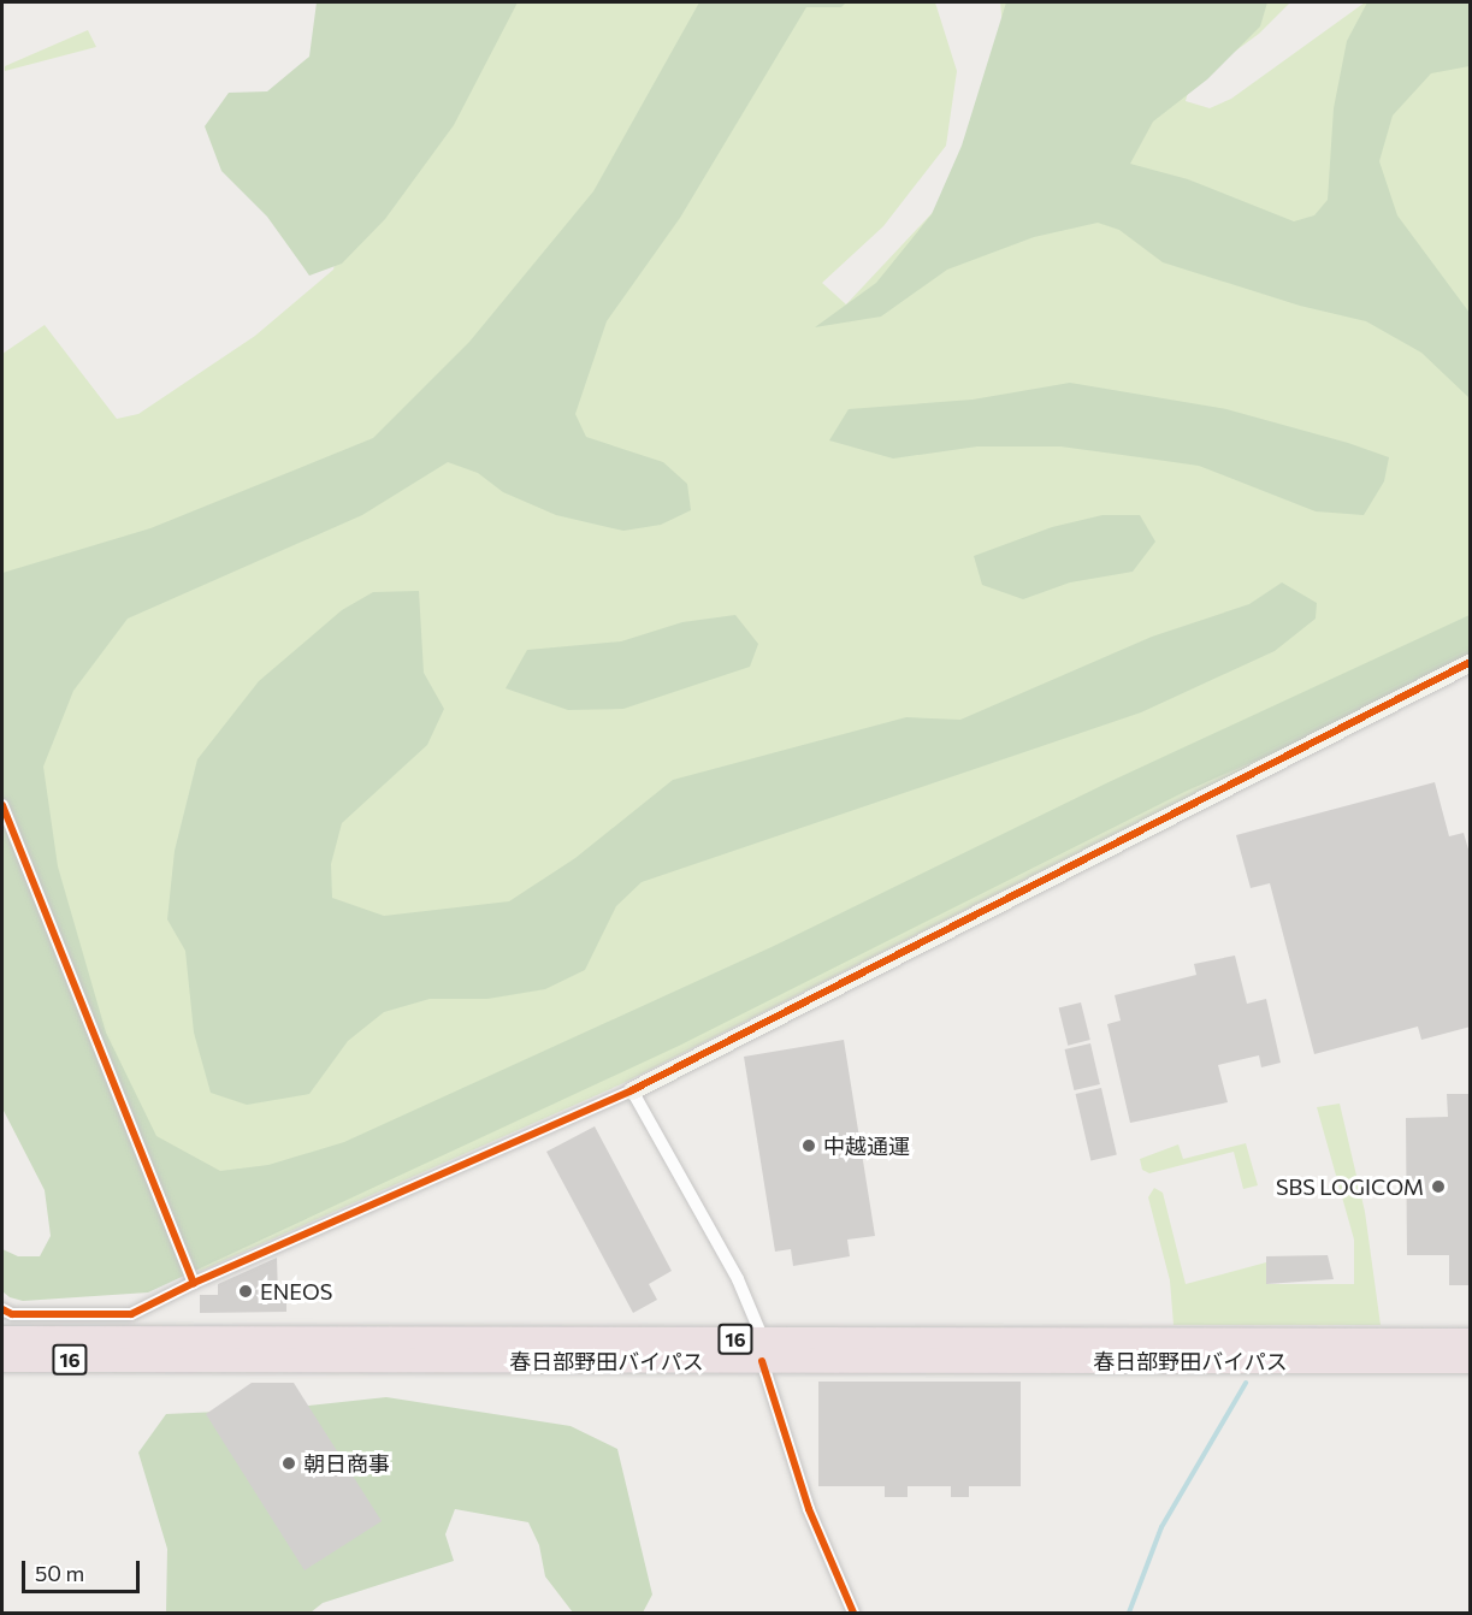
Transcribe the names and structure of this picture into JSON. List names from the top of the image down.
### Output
{
  "streets": {
    "highway": ["16", "春日部野田バイパス"]
  },
  "places": [
    "中越通運",
    "SBS LOGICOM",
    "ENEOS",
    "朝日商事"
  ],
  "scale_bar": "50 m"
}
